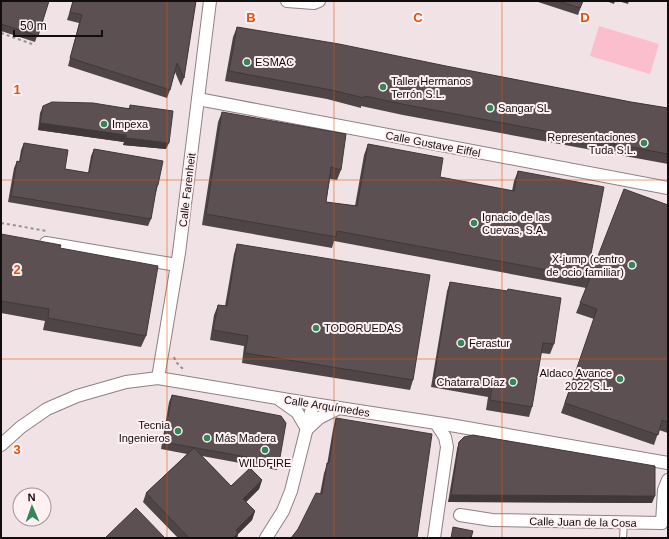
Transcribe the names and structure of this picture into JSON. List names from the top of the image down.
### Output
{
  "streets": {
    "street": [
      "Calle Gustave Eiffel",
      "Calle Farenheit",
      "Calle Arquímedes",
      "Calle Juan de la Cosa"
    ]
  },
  "crossings": [
    ["Calle Gustave Eiffel", "Calle Farenheit"],
    ["Calle Farenheit", "Calle Arquímedes"]
  ],
  "places": [
    "ESMAC",
    "Taller Hermanos Terrón S.L.",
    "Sangar SL",
    "Impexa",
    "Representaciones Tuda S.L.",
    "Ignacio de las Cuevas, S.A.",
    "X-jump (centro de ocio familiar)",
    "TODORUEDAS",
    "Ferastur",
    "Aldaco Avance 2022 S.L.",
    "Chatarra Díaz",
    "Tecnia Ingenieros",
    "Más Madera",
    "WILDFIRE"
  ],
  "scale_bar": "50 m",
  "north": "top",
  "grid": {
    "columns": ["B", "C", "D"],
    "rows": ["1", "2", "3"]
  }
}
